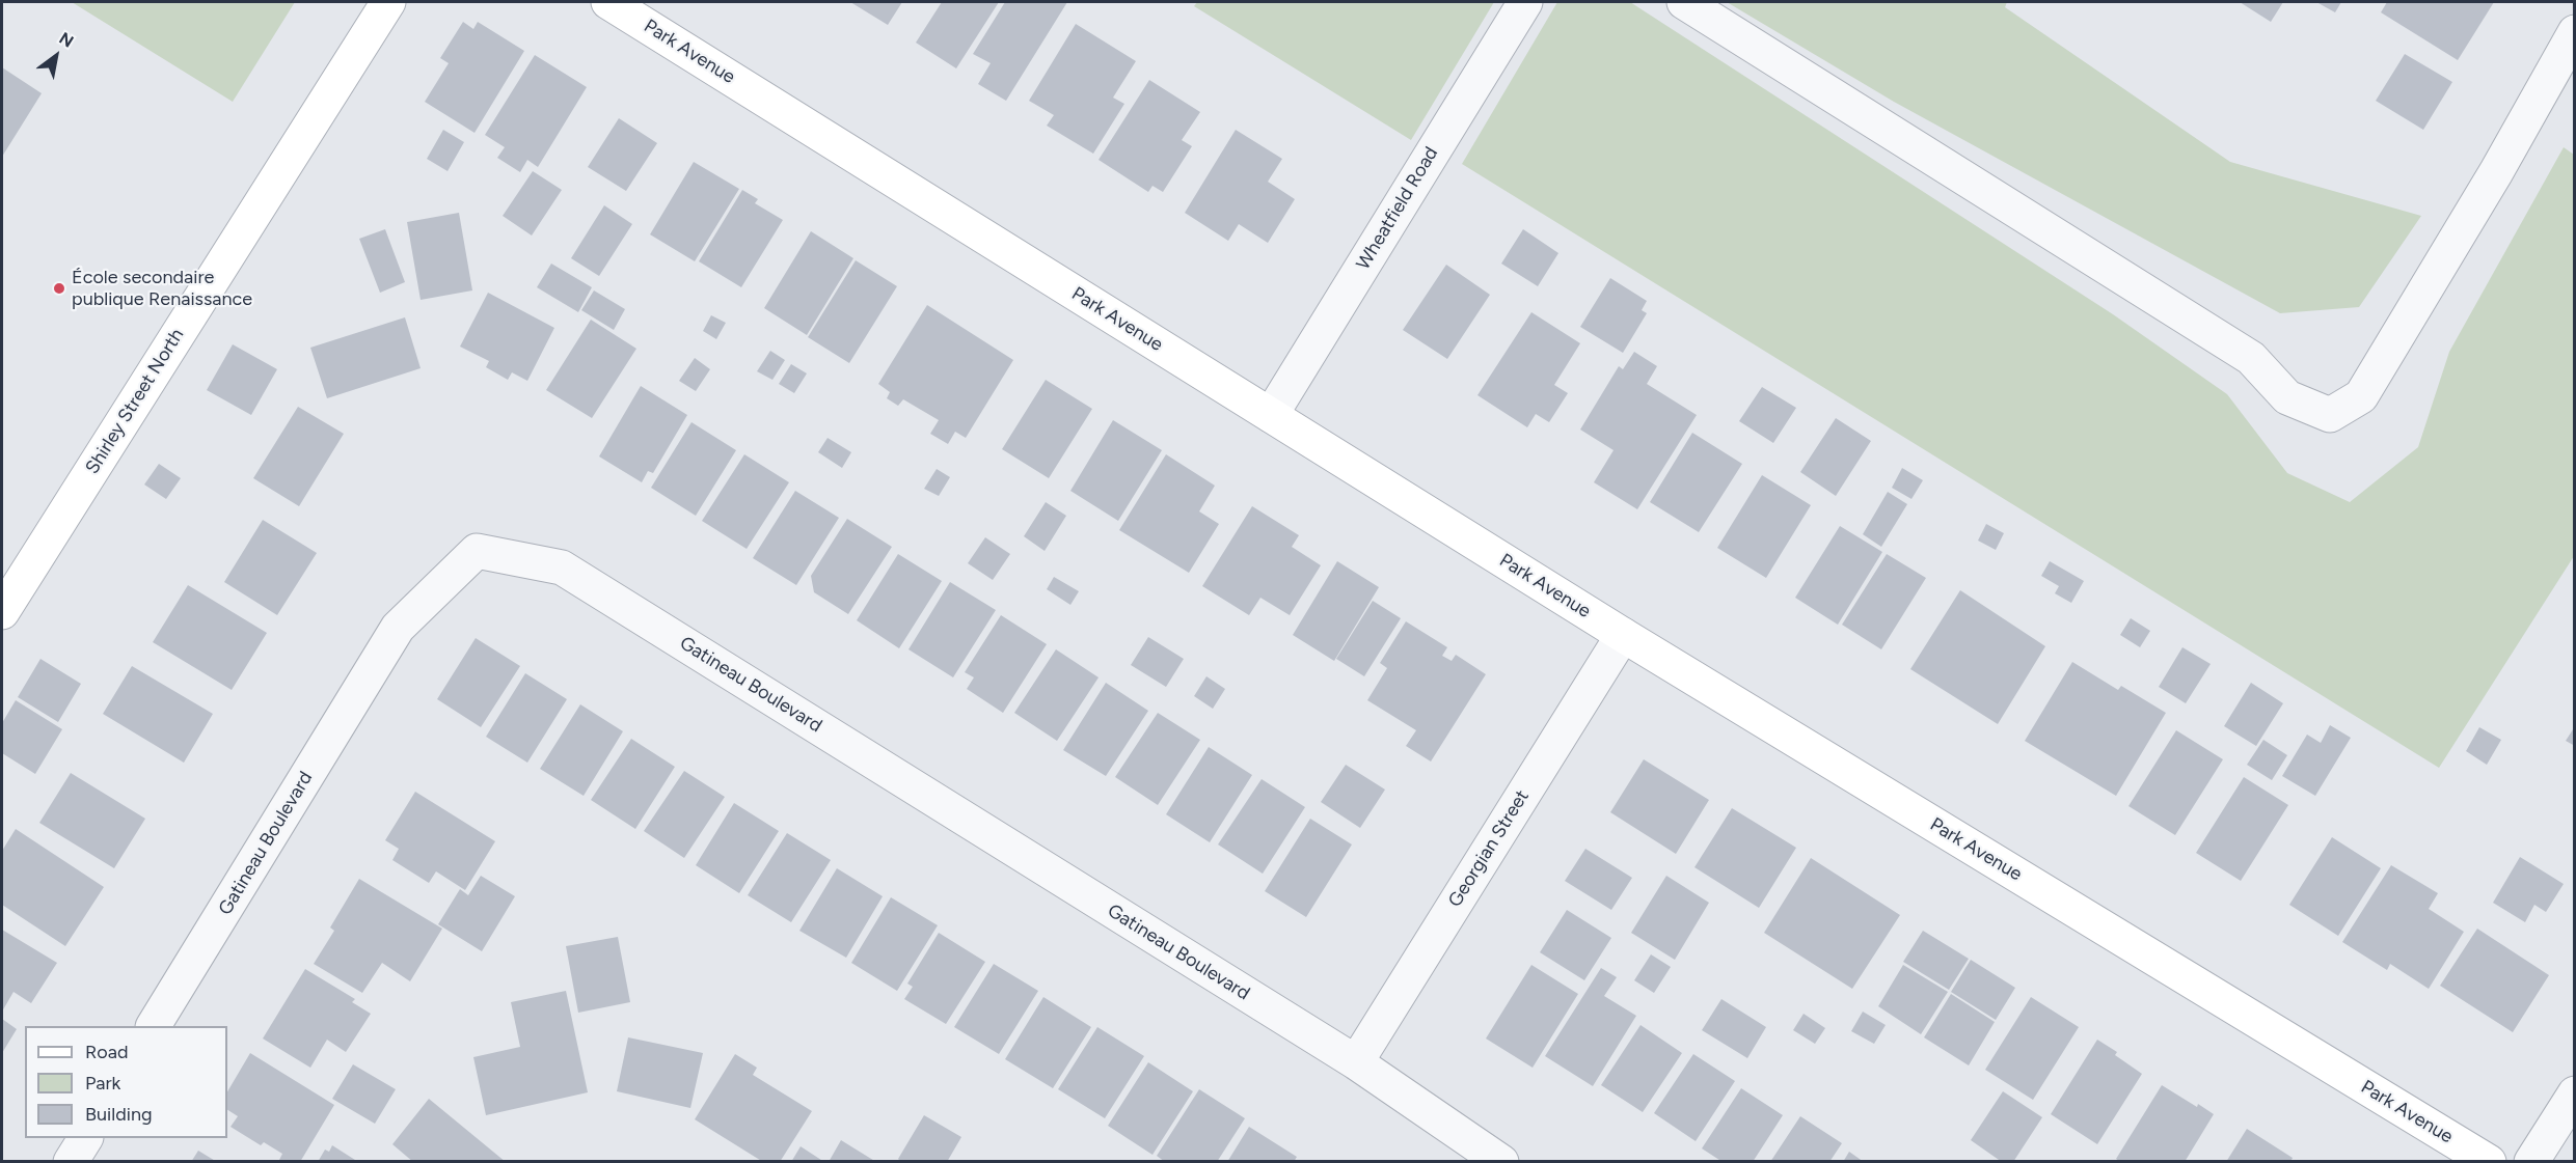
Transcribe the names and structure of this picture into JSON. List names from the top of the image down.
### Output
{
  "streets": {
    "street": [
      "Park Avenue",
      "Wheatfield Road",
      "Shirley Street North",
      "Gatineau Boulevard",
      "Georgian Street"
    ]
  },
  "crossings": [
    ["Park Avenue", "Wheatfield Road"],
    ["Park Avenue", "Georgian Street"],
    ["Gatineau Boulevard", "Georgian Street"]
  ],
  "places": ["École secondaire publique Renaissance"],
  "legend": ["Road", "Park", "Building"],
  "north": "top right"
}
